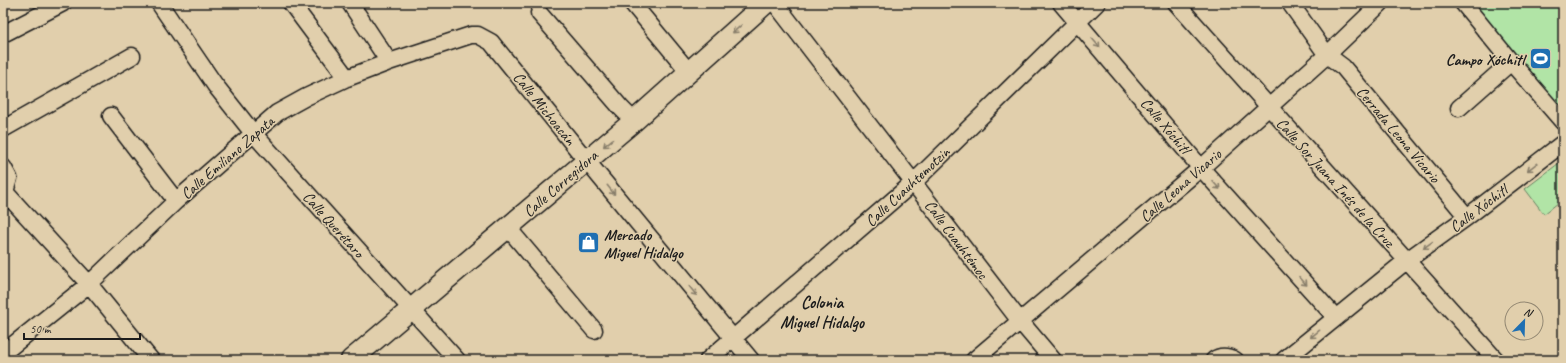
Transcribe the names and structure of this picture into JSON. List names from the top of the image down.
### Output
{
  "streets": {
    "street": [
      "Calle Michoacán",
      "Calle Xóchitl",
      "Cerrada Leona Vicario",
      "Calle Emiliano Zapata",
      "Calle Sor Juana Inés de la Cruz",
      "Calle Corregidora",
      "Calle Leona Vicario",
      "Calle Cuauhtemotzin",
      "Calle Querétaro",
      "Calle Cuauhtémoc"
    ]
  },
  "crossings": [
    ["Calle Michoacán", "Calle Emiliano Zapata"],
    ["Calle Michoacán", "Calle Corregidora"],
    ["Calle Michoacán", "Calle Cuauhtemotzin"],
    ["Calle Xóchitl", "Cerrada Leona Vicario"],
    ["Calle Xóchitl", "Calle Sor Juana Inés de la Cruz"],
    ["Calle Xóchitl", "Calle Leona Vicario"],
    ["Calle Xóchitl", "Calle Cuauhtemotzin"],
    ["Cerrada Leona Vicario", "Calle Leona Vicario"],
    ["Calle Emiliano Zapata", "Calle Querétaro"],
    ["Calle Sor Juana Inés de la Cruz", "Calle Leona Vicario"],
    ["Calle Corregidora", "Calle Querétaro"],
    ["Calle Leona Vicario", "Calle Cuauhtémoc"],
    ["Calle Cuauhtemotzin", "Calle Cuauhtémoc"]
  ],
  "districts": ["Colonia Miguel Hidalgo"],
  "places": {
    "sports": ["Campo Xóchitl"],
    "shop": ["Mercado Miguel Hidalgo"]
  },
  "scale_bar": "50 m",
  "north": "top right"
}
